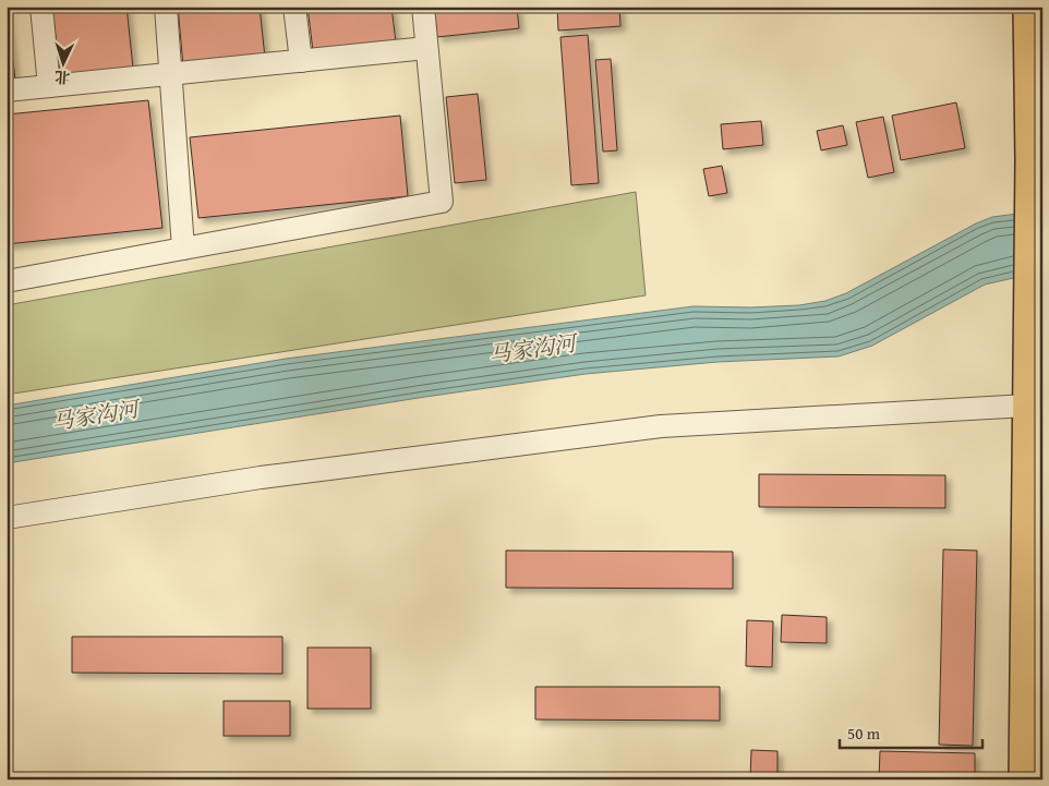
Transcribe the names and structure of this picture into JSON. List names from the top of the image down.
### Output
{
  "water": ["马家沟河"],
  "scale_bar": "50 m",
  "north": "bottom"
}
